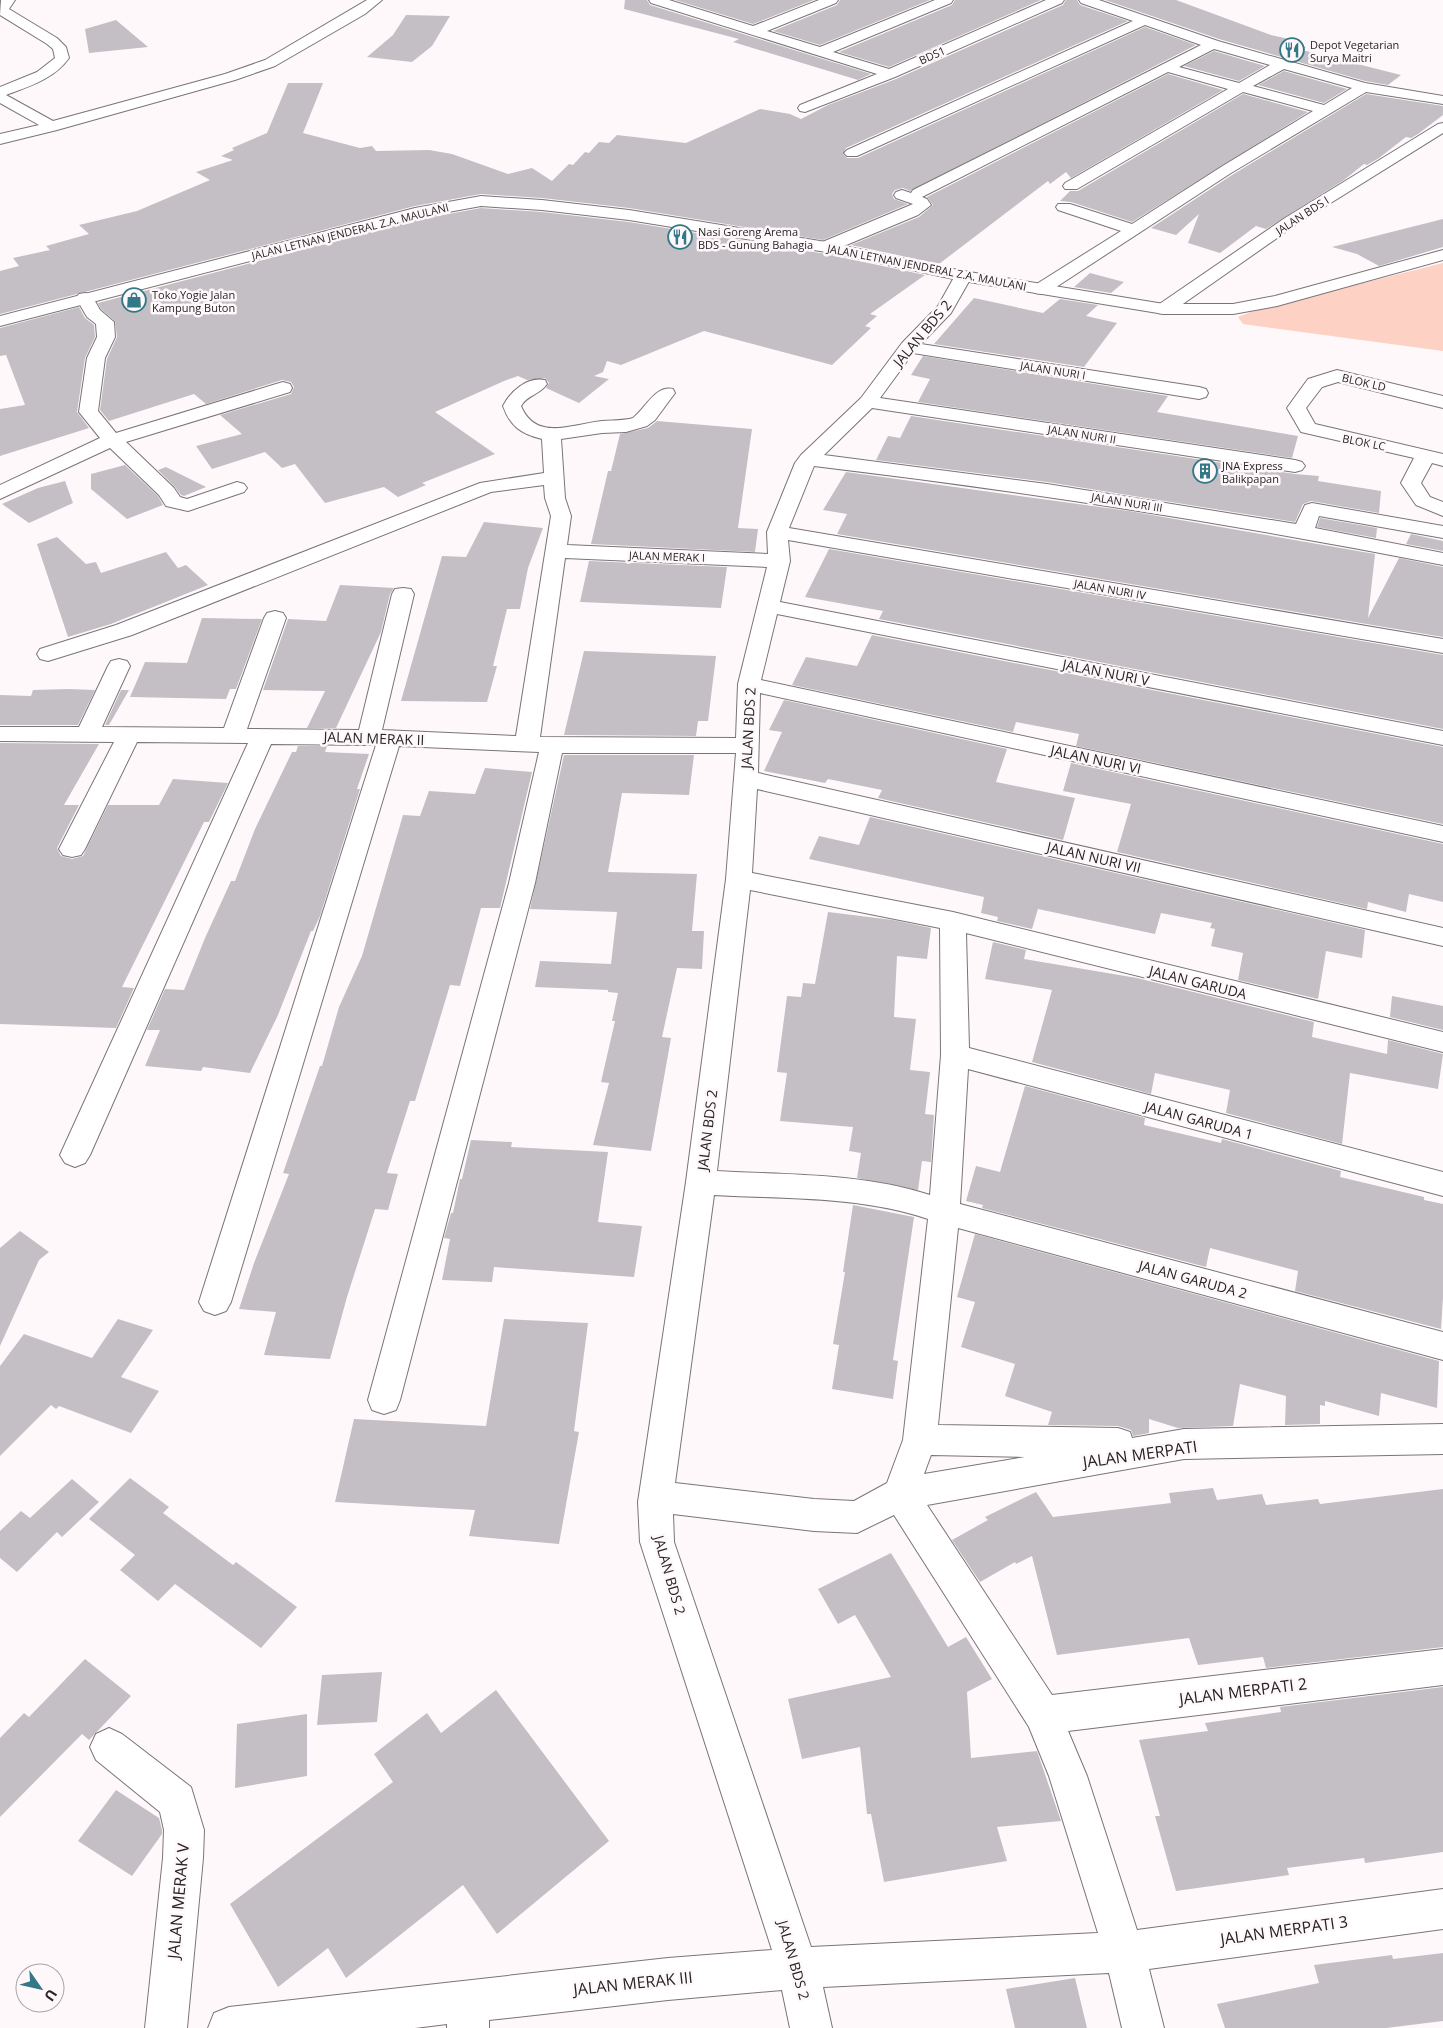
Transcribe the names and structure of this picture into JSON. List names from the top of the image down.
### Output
{
  "streets": {
    "street": [
      "BDS1",
      "JALAN BDS I",
      "JALAN LETNAN JENDERAL Z.A. MAULANI",
      "JALAN BDS 2",
      "JALAN NURI I",
      "BLOK LD",
      "JALAN NURI II",
      "BLOK LC",
      "JALAN NURI III",
      "JALAN MERAK I",
      "JALAN NURI IV",
      "JALAN NURI V",
      "JALAN MERAK II",
      "JALAN NURI VI",
      "JALAN NURI VII",
      "JALAN GARUDA",
      "JALAN GARUDA 1",
      "JALAN GARUDA 2",
      "JALAN MERPATI",
      "JALAN MERPATI 2",
      "JALAN MERAK V",
      "JALAN MERPATI 3",
      "JALAN MERAK III"
    ]
  },
  "crossings": [
    ["JALAN BDS I", "JALAN LETNAN JENDERAL Z.A. MAULANI"],
    ["JALAN LETNAN JENDERAL Z.A. MAULANI", "JALAN BDS 2"],
    ["JALAN BDS 2", "JALAN NURI I"],
    ["JALAN BDS 2", "JALAN NURI II"],
    ["JALAN BDS 2", "JALAN NURI III"],
    ["JALAN BDS 2", "JALAN MERAK I"],
    ["JALAN BDS 2", "JALAN NURI IV"],
    ["JALAN BDS 2", "JALAN NURI V"],
    ["JALAN BDS 2", "JALAN MERAK II"],
    ["JALAN BDS 2", "JALAN NURI VI"],
    ["JALAN BDS 2", "JALAN NURI VII"],
    ["JALAN BDS 2", "JALAN GARUDA"],
    ["JALAN BDS 2", "JALAN GARUDA 2"],
    ["JALAN BDS 2", "JALAN MERPATI"],
    ["JALAN BDS 2", "JALAN MERPATI 3"],
    ["JALAN BDS 2", "JALAN MERAK III"],
    ["BLOK LD", "BLOK LC"],
    ["JALAN MERPATI 3", "JALAN MERAK III"]
  ],
  "places": {
    "restaurant": ["Depot Vegetarian Surya Maitri", "Nasi Goreng Arema BDS - Gunung Bahagia"],
    "shop": ["Toko Yogie Jalan Kampung Buton"],
    "building": ["JNA Express Balikpapan"]
  },
  "north": "bottom right"
}
